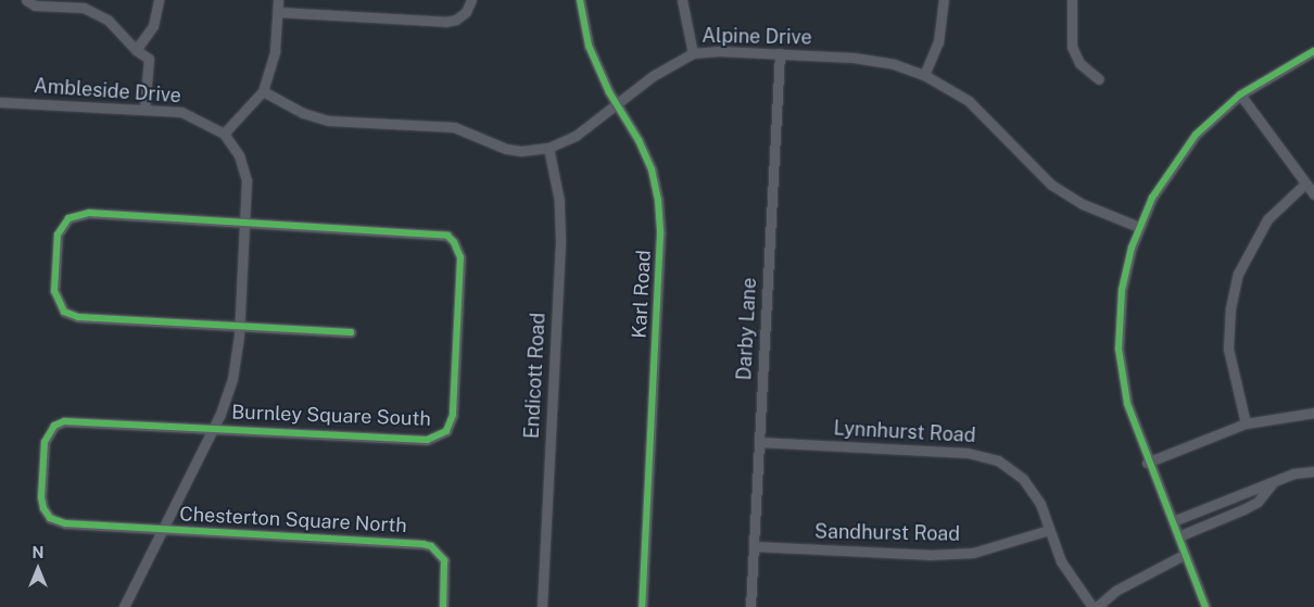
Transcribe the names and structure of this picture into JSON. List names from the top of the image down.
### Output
{
  "streets": {
    "street": [
      "Alpine Drive",
      "Ambleside Drive",
      "Karl Road",
      "Darby Lane",
      "Endicott Road",
      "Burnley Square South",
      "Lynnhurst Road",
      "Chesterton Square North",
      "Sandhurst Road"
    ]
  },
  "crossings": [
    ["Alpine Drive", "Karl Road"],
    ["Alpine Drive", "Darby Lane"],
    ["Alpine Drive", "Endicott Road"],
    ["Ambleside Drive", "Burnley Square South"],
    ["Ambleside Drive", "Chesterton Square North"],
    ["Darby Lane", "Lynnhurst Road"],
    ["Darby Lane", "Sandhurst Road"],
    ["Burnley Square South", "Chesterton Square North"],
    ["Lynnhurst Road", "Sandhurst Road"]
  ],
  "north": "top"
}
